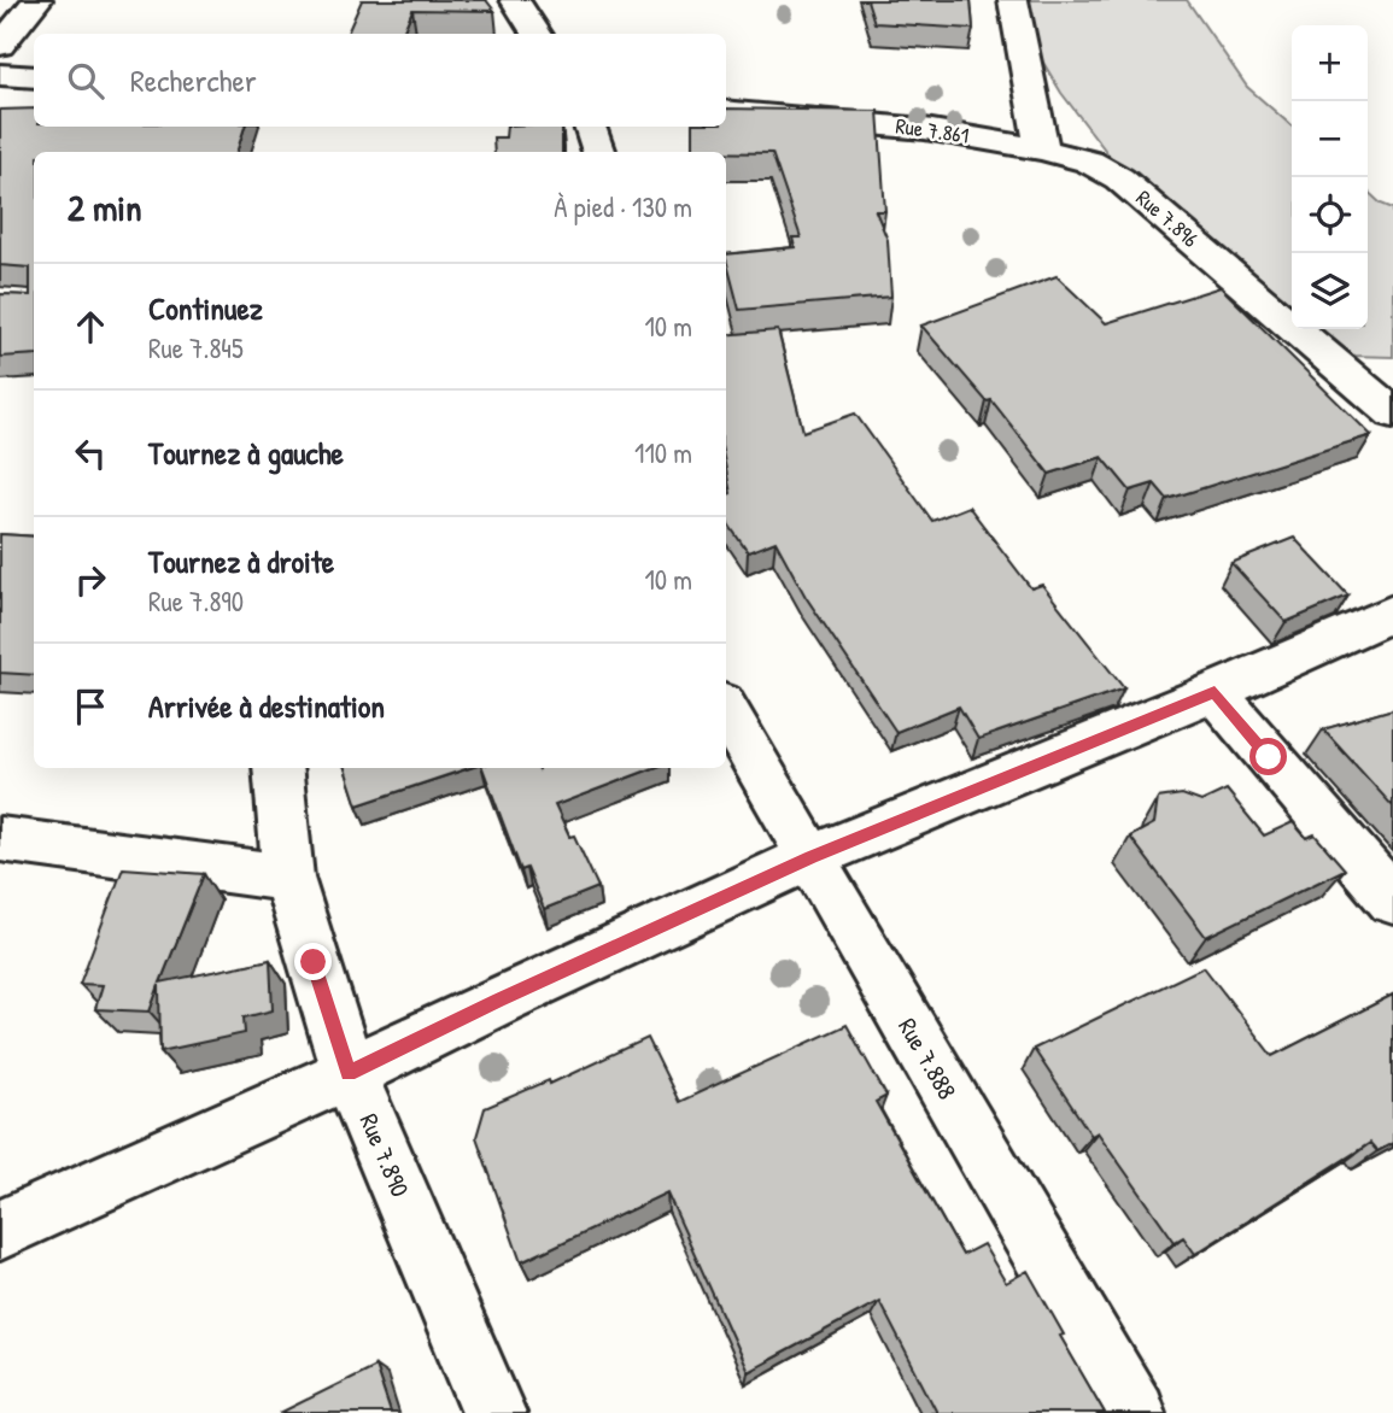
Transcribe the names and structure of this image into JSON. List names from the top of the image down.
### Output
{
  "streets": {
    "street": [
      "Rue 7.861",
      "Rue 7.896",
      "Rue 7.888",
      "Rue 7.890"
    ]
  },
  "crossings": [
    ["Rue 7.861", "Rue 7.896"]
  ],
  "page": {
    "map_buttons": ["+", "−"],
    "search": "Rechercher",
    "heading": ["2 min", "À pied · 130 m"],
    "list": [
      ["Continuez", "Rue 7.845", "10 m"],
      ["Tournez à gauche", "110 m"],
      ["Tournez à droite", "Rue 7.890", "10 m"],
      "Arrivée à destination"
    ]
  }
}
